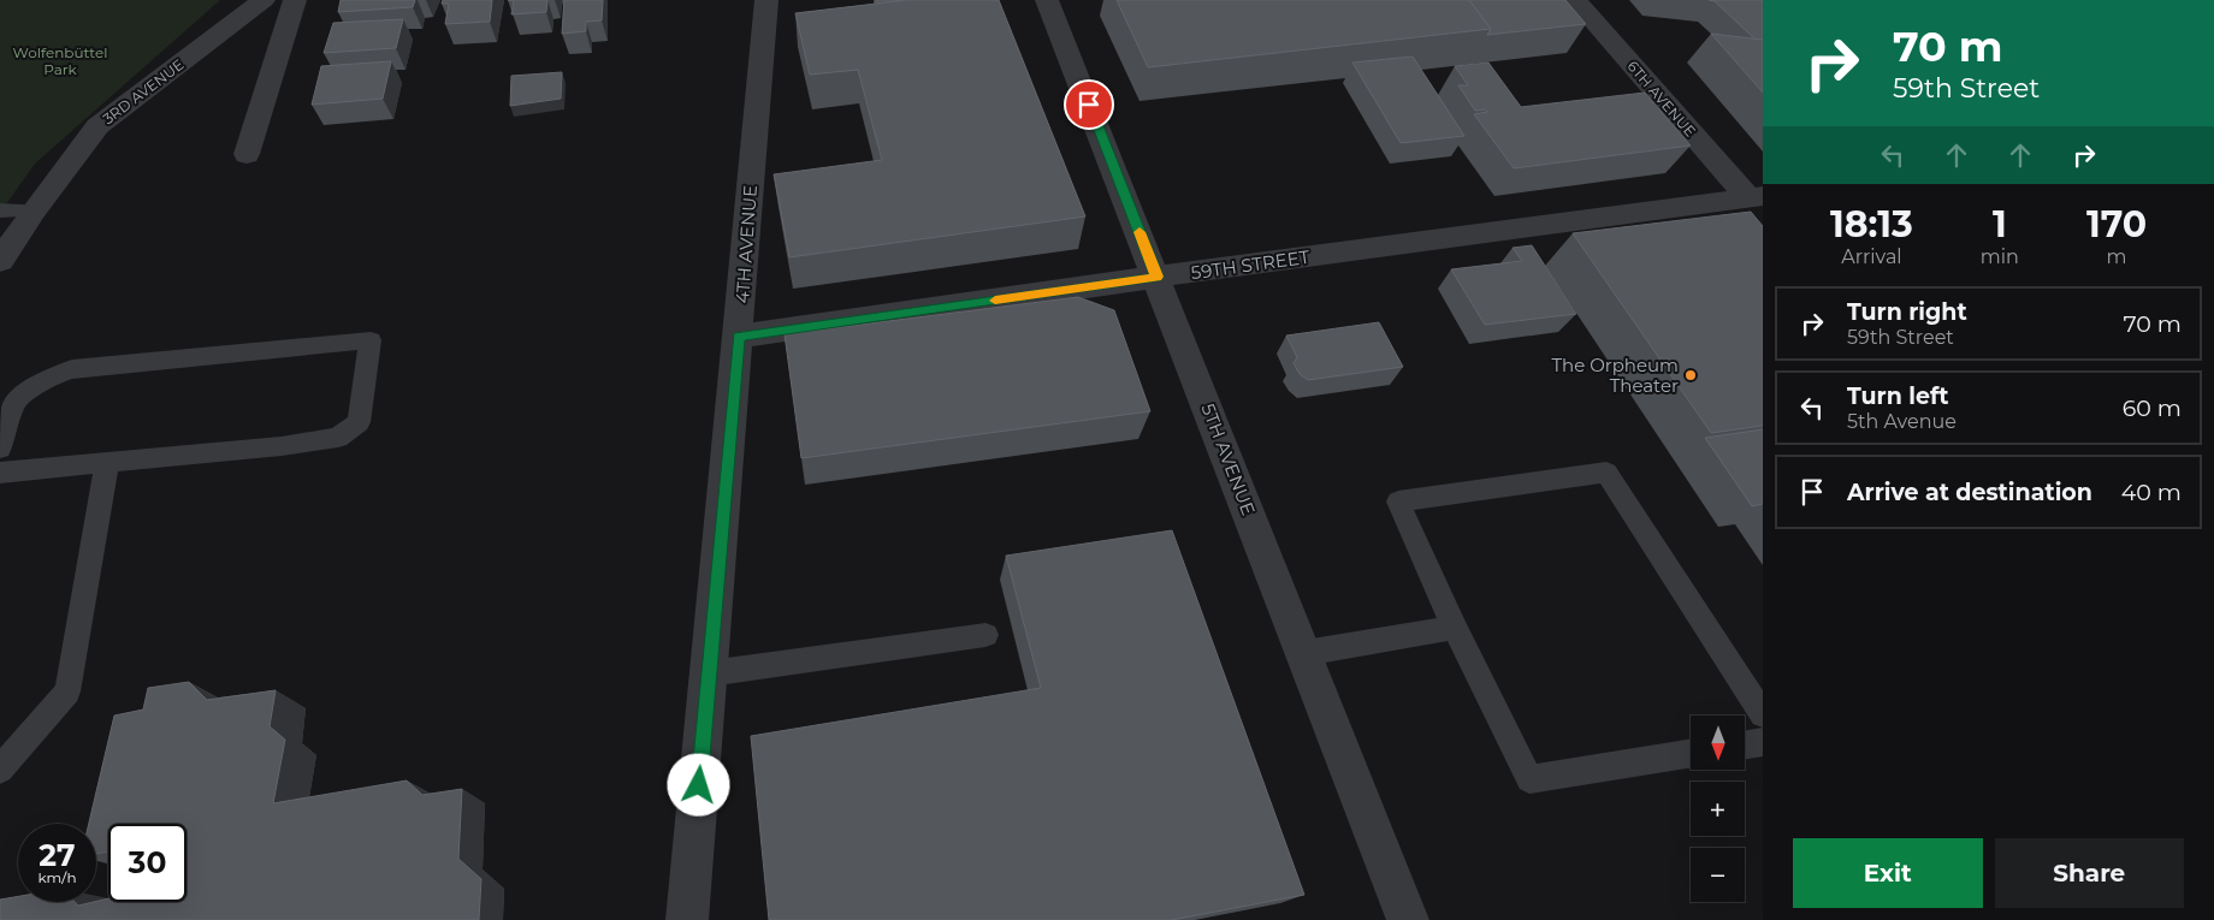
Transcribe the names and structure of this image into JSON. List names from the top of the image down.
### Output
{
  "streets": {
    "street": [
      "3RD AVENUE",
      "6TH AVENUE",
      "4TH AVENUE",
      "59TH STREET",
      "5TH AVENUE"
    ]
  },
  "crossings": [
    ["6TH AVENUE", "59TH STREET"],
    ["4TH AVENUE", "59TH STREET"],
    ["59TH STREET", "5TH AVENUE"]
  ],
  "parks": ["Wolfenbüttel Park"],
  "places": ["The Orpheum Theater"],
  "north": "bottom",
  "page": {
    "turn": ["70 m", "59th Street"],
    "eta": [
      "18:13",
      "Arrival",
      "1",
      "min",
      "170",
      "m"
    ],
    "list": [
      {
        "name": "Turn right",
        "note": "59th Street",
        "value": "70 m"
      },
      {
        "name": "Turn left",
        "note": "5th Avenue",
        "value": "60 m"
      },
      {
        "name": "Arrive at destination",
        "value": "40 m"
      }
    ],
    "map_buttons": ["+", "−"],
    "speed": "27 km/h",
    "limit": "30",
    "buttons": ["Exit", "Share"]
  }
}
